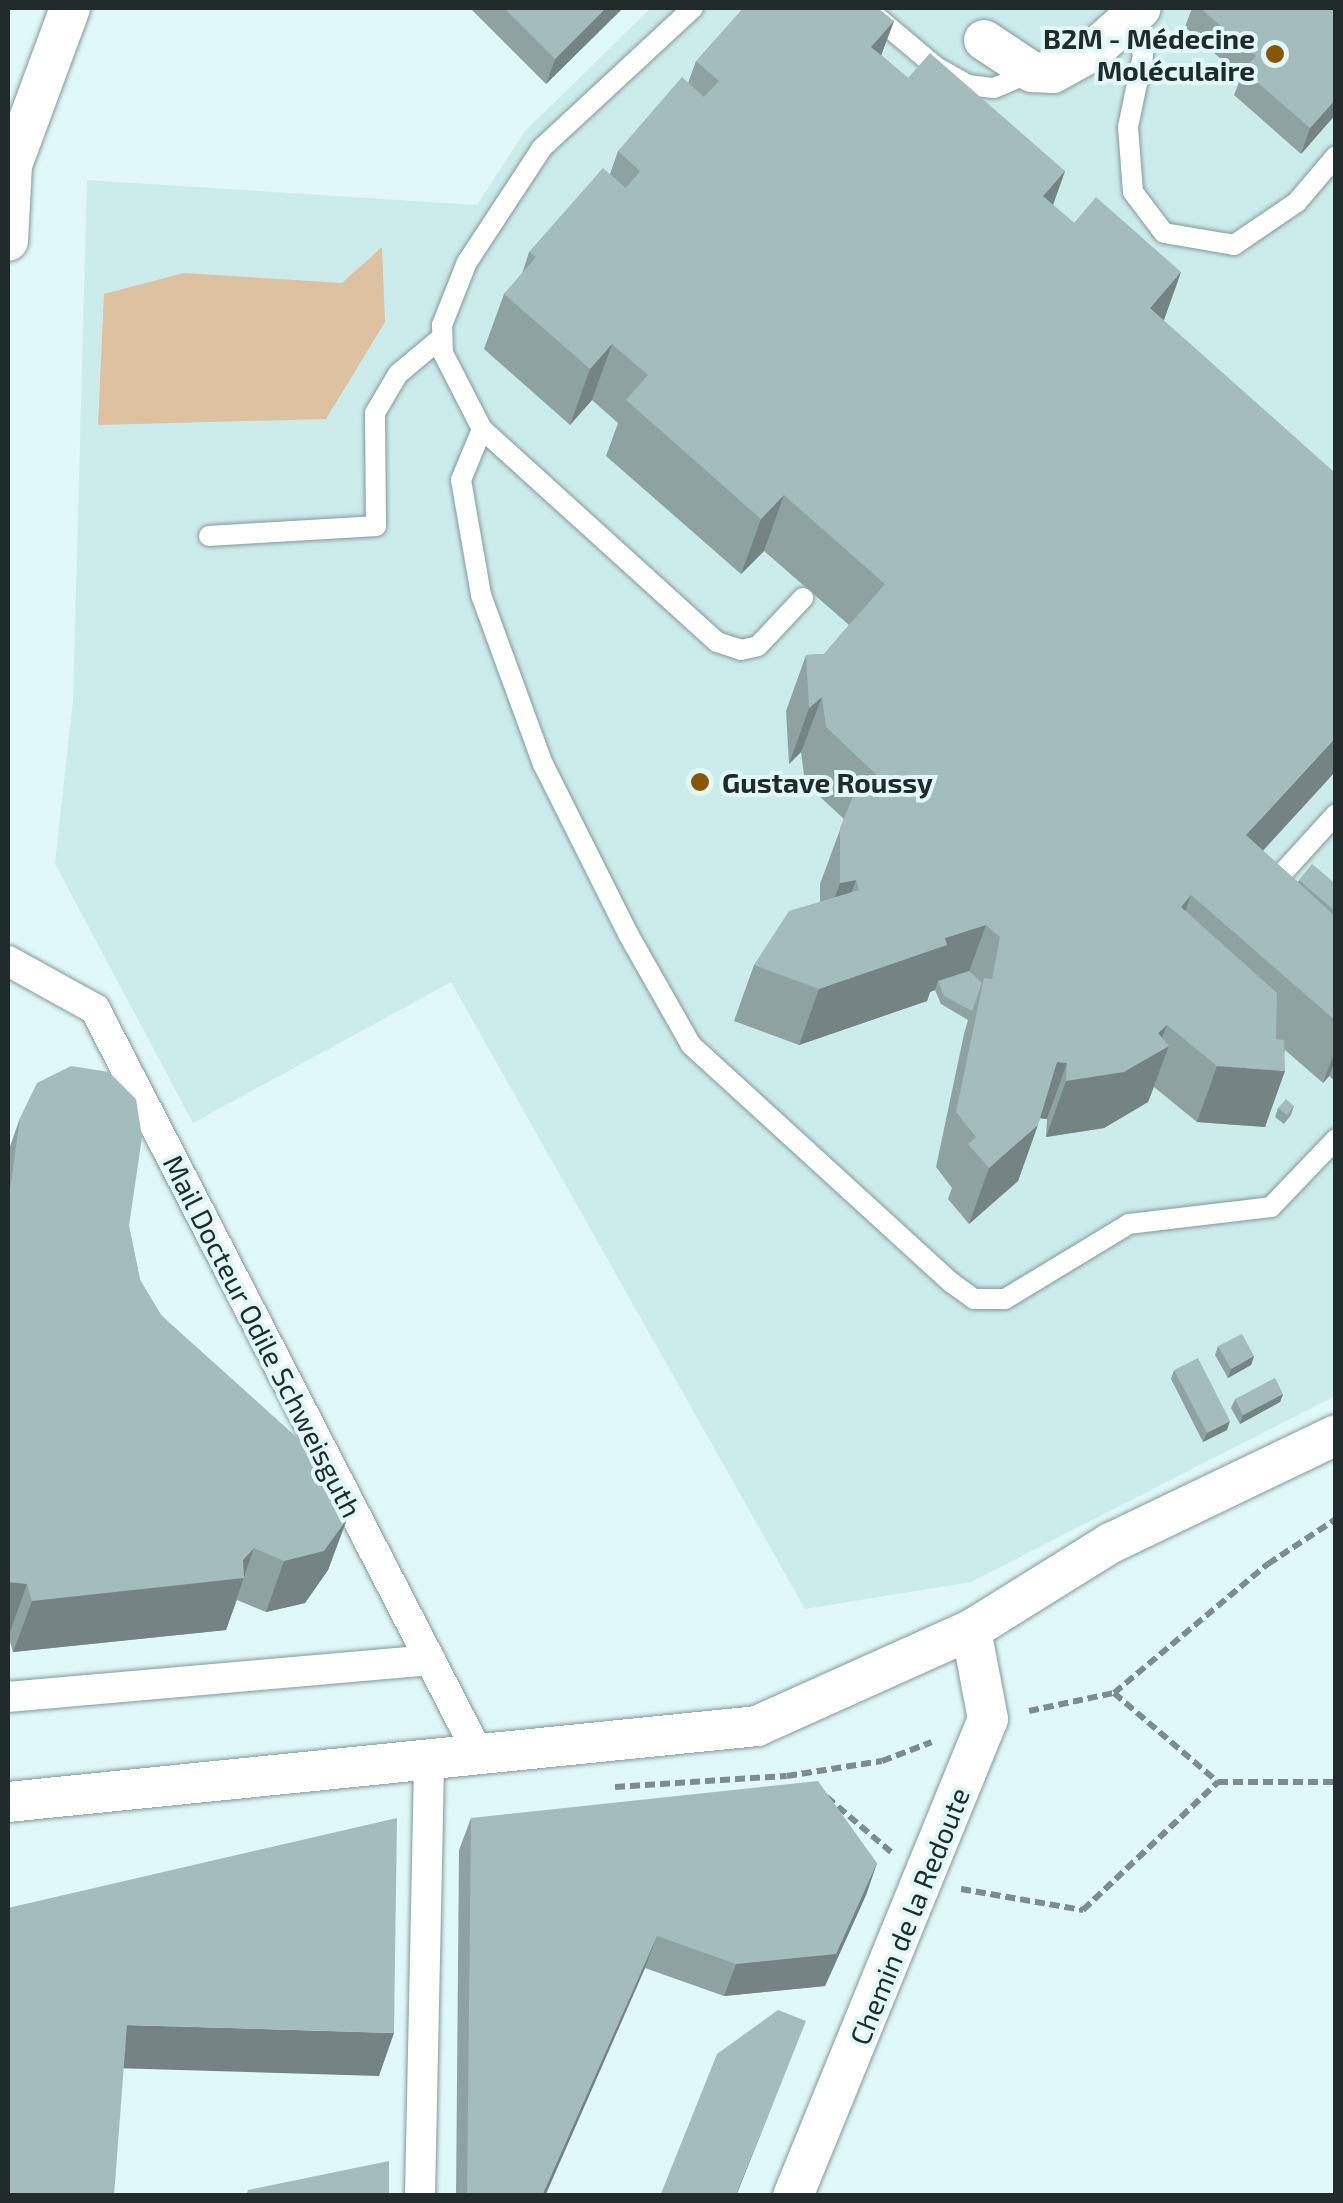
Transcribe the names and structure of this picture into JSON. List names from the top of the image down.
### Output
{
  "streets": {
    "street": ["Mail Docteur Odile Schweisguth", "Chemin de la Redoute"]
  },
  "places": ["B2M - Médecine Moléculaire", "Gustave Roussy"]
}
